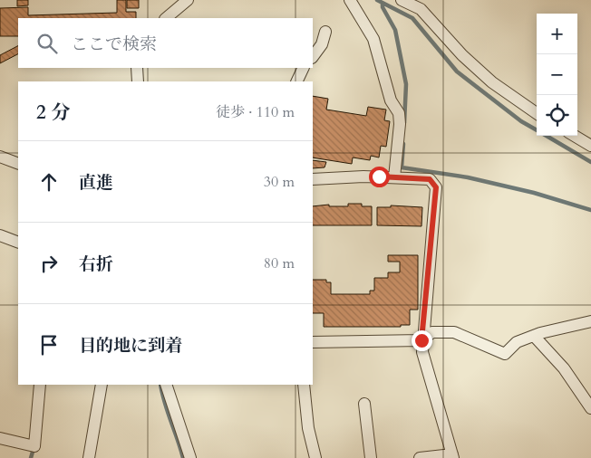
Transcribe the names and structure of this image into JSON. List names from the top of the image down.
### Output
{
  "page": {
    "map_buttons": ["+", "−"],
    "search": "ここで検索",
    "heading": ["2 分", "徒歩 · 110 m"],
    "list": [
      ["直進", "30 m"],
      ["右折", "80 m"],
      "目的地に到着"
    ]
  }
}
